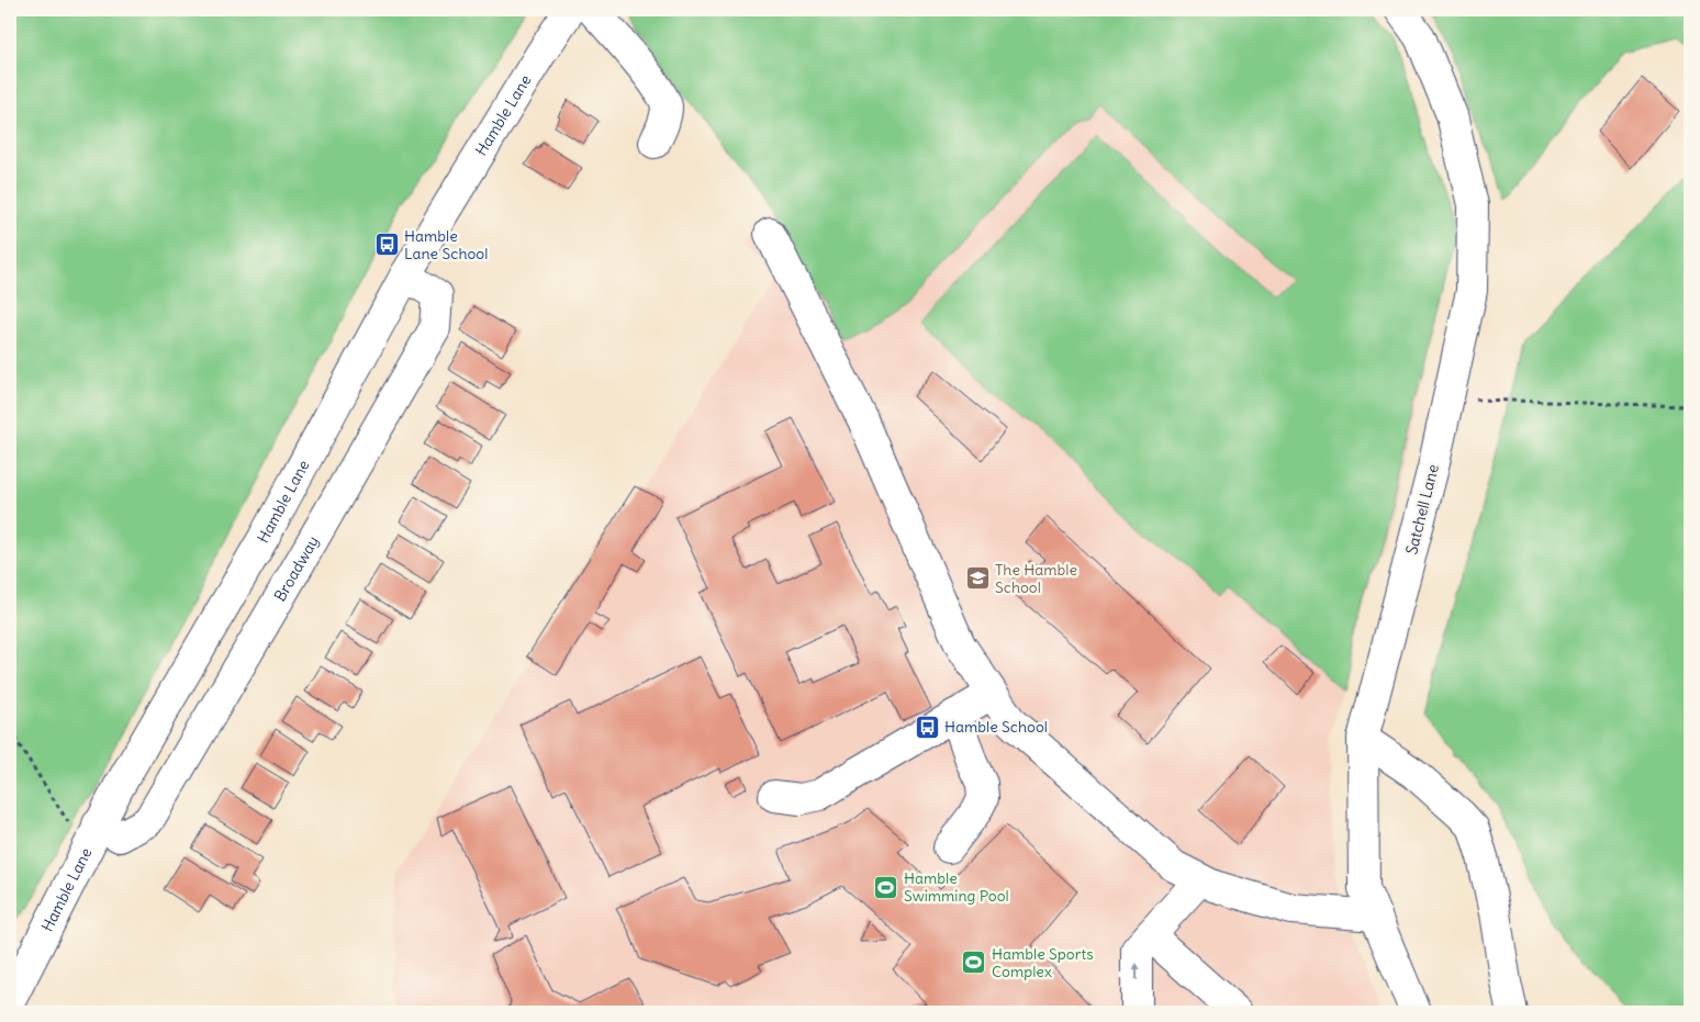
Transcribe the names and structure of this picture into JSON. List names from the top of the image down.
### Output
{
  "streets": {
    "street": ["Hamble Lane", "Satchell Lane", "Broadway"]
  },
  "crossings": [
    ["Hamble Lane", "Broadway"]
  ],
  "places": {
    "bus stop": ["Hamble Lane School", "Hamble School"],
    "school or university": ["The Hamble School"],
    "sports": ["Hamble Swimming Pool", "Hamble Sports Complex"]
  }
}
